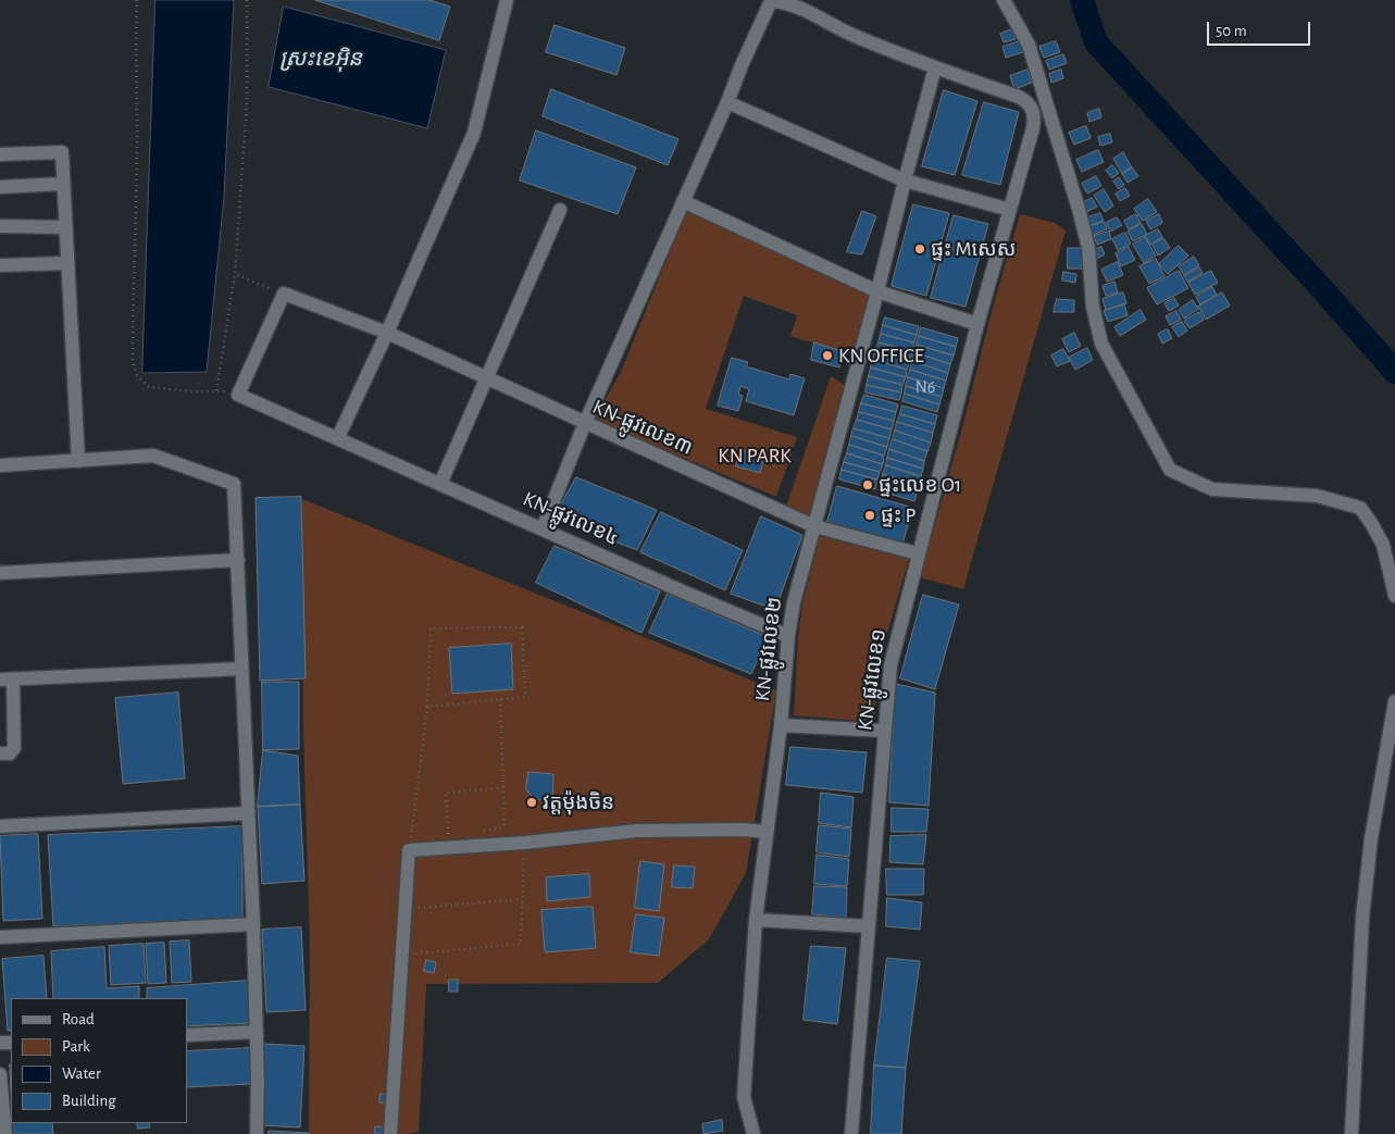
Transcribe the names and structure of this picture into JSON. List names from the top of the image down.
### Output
{
  "streets": {
    "street": [
      "KN-ផ្លូវលេខ៣",
      "KN-ផ្លូវលេខ៤",
      "KN-ផ្លូវលេខ២",
      "KN-ផ្លូវលេខ១"
    ]
  },
  "crossings": [
    ["KN-ផ្លូវលេខ៣", "KN-ផ្លូវលេខ២"],
    ["KN-ផ្លូវលេខ៣", "KN-ផ្លូវលេខ១"],
    ["KN-ផ្លូវលេខ៤", "KN-ផ្លូវលេខ២"],
    ["KN-ផ្លូវលេខ២", "KN-ផ្លូវលេខ១"]
  ],
  "water": ["ស្រះខេអ៊ិន"],
  "parks": ["KN PARK"],
  "places": [
    "ផ្ទះ Mសេស",
    "KN OFFICE",
    "ផ្ទះលេខ O1",
    "ផ្ទះ P",
    "វត្តម៉ុងចិន"
  ],
  "house_numbers": ["N6"],
  "legend": [
    "Road",
    "Park",
    "Water",
    "Building"
  ],
  "scale_bar": "50 m"
}
